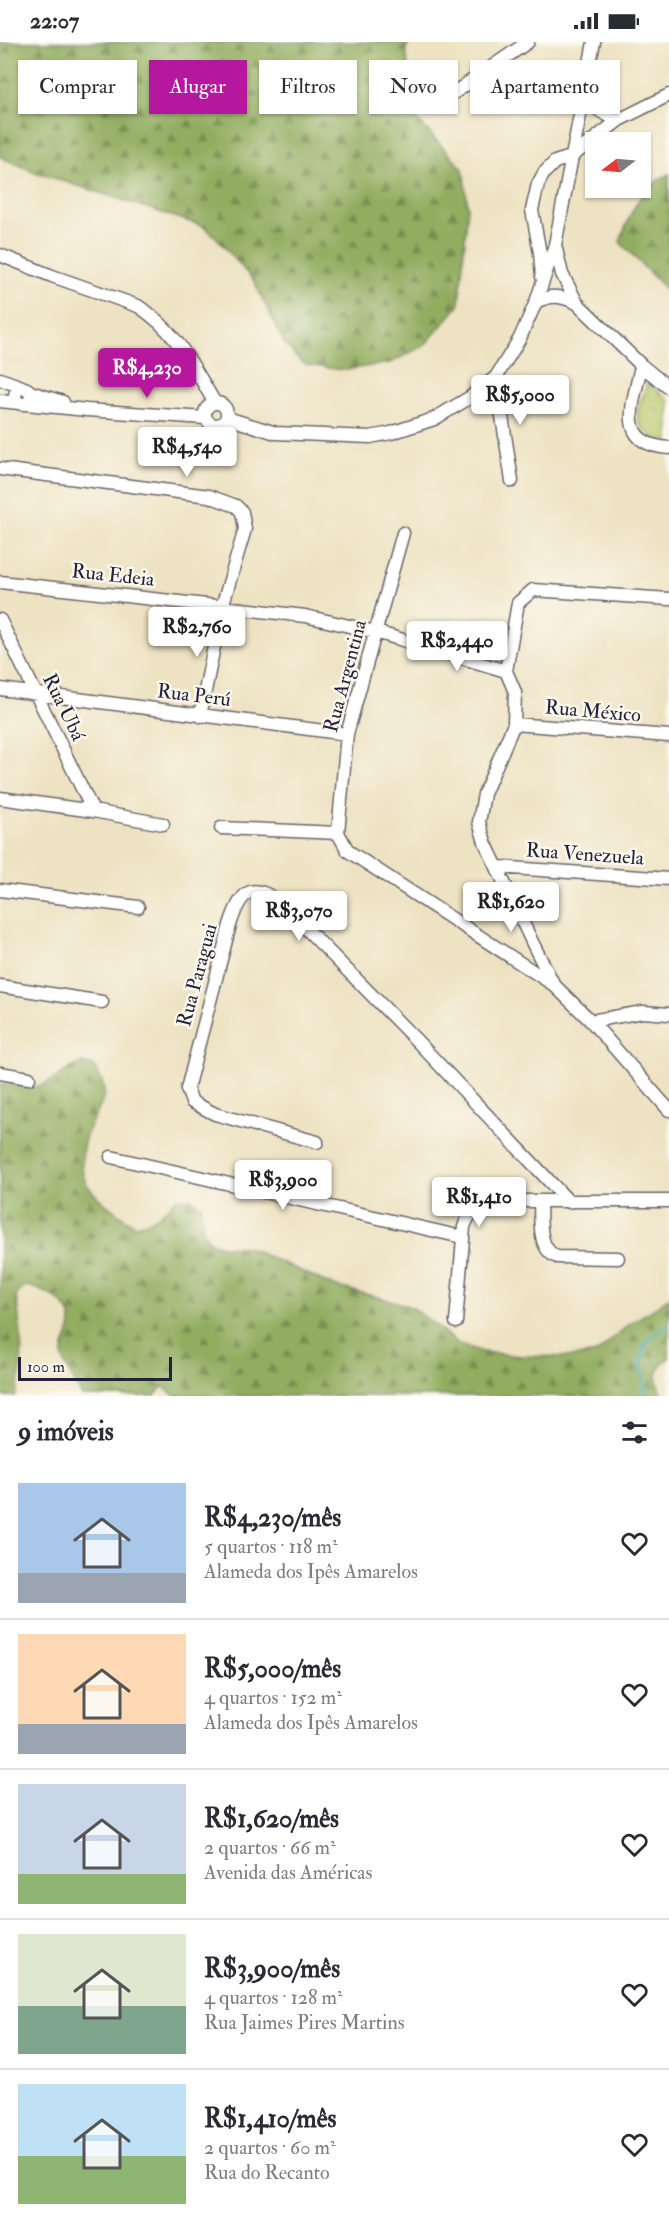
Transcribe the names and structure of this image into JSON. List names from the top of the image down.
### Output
{
  "streets": {
    "street": [
      "Rua Edeia",
      "Rua Argentina",
      "Rua Perú",
      "Rua Ubá",
      "Rua México",
      "Rua Venezuela",
      "Rua Paraguai"
    ]
  },
  "crossings": [
    ["Rua Edeia", "Rua Argentina"],
    ["Rua Argentina", "Rua Perú"],
    ["Rua Perú", "Rua Ubá"]
  ],
  "scale_bar": "100 m",
  "north": "left",
  "page": {
    "status": "22:07",
    "chip": [
      "Comprar",
      "Alugar",
      "Filtros",
      "Novo",
      "Apartamento"
    ],
    "price": [
      "R$4,230",
      "R$5,000",
      "R$4,540",
      "R$2,760",
      "R$2,440",
      "R$1,620",
      "R$3,070",
      "R$3,900",
      "R$1,410"
    ],
    "scale": "100 m",
    "heading": "9 imóveis",
    "list": [
      {
        "name": "R$4,230/mês",
        "note": "5 quartos · 118 m² · Alameda dos Ipês Amarelos"
      },
      {
        "name": "R$5,000/mês",
        "note": "4 quartos · 152 m² · Alameda dos Ipês Amarelos"
      },
      {
        "name": "R$1,620/mês",
        "note": "2 quartos · 66 m² · Avenida das Américas"
      },
      {
        "name": "R$3,900/mês",
        "note": "4 quartos · 128 m² · Rua Jaimes Pires Martins"
      },
      {
        "name": "R$1,410/mês",
        "note": "2 quartos · 60 m² · Rua do Recanto"
      }
    ]
  }
}
